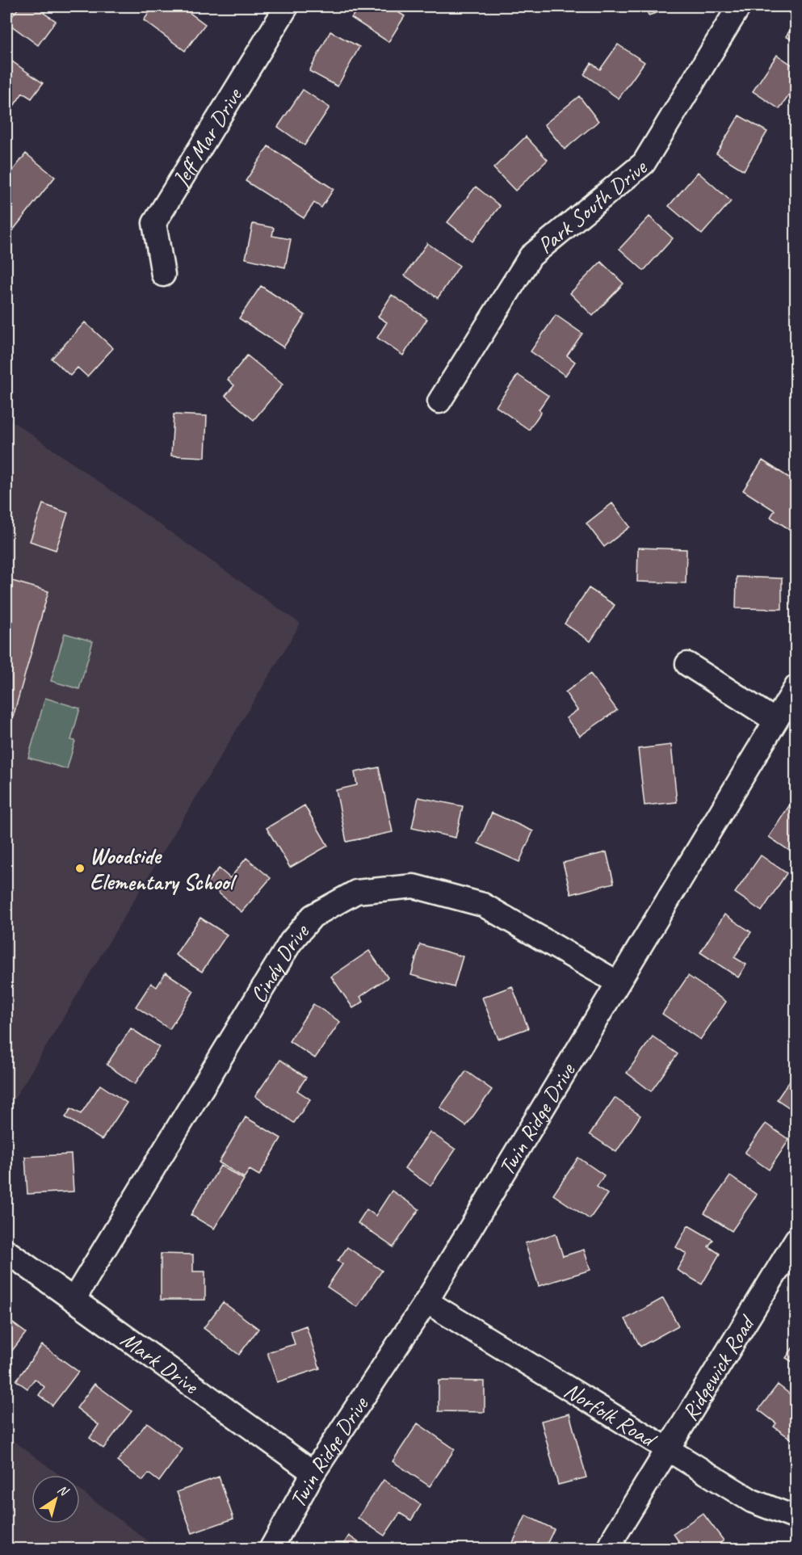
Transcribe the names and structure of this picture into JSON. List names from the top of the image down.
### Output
{
  "streets": {
    "street": [
      "Jeff Mar Drive",
      "Park South Drive",
      "Cindy Drive",
      "Twin Ridge Drive",
      "Mark Drive",
      "Ridgewick Road",
      "Norfolk Road"
    ]
  },
  "crossings": [
    ["Cindy Drive", "Twin Ridge Drive"],
    ["Cindy Drive", "Mark Drive"],
    ["Twin Ridge Drive", "Mark Drive"],
    ["Twin Ridge Drive", "Norfolk Road"],
    ["Ridgewick Road", "Norfolk Road"]
  ],
  "places": ["Woodside Elementary School"],
  "north": "top right"
}
